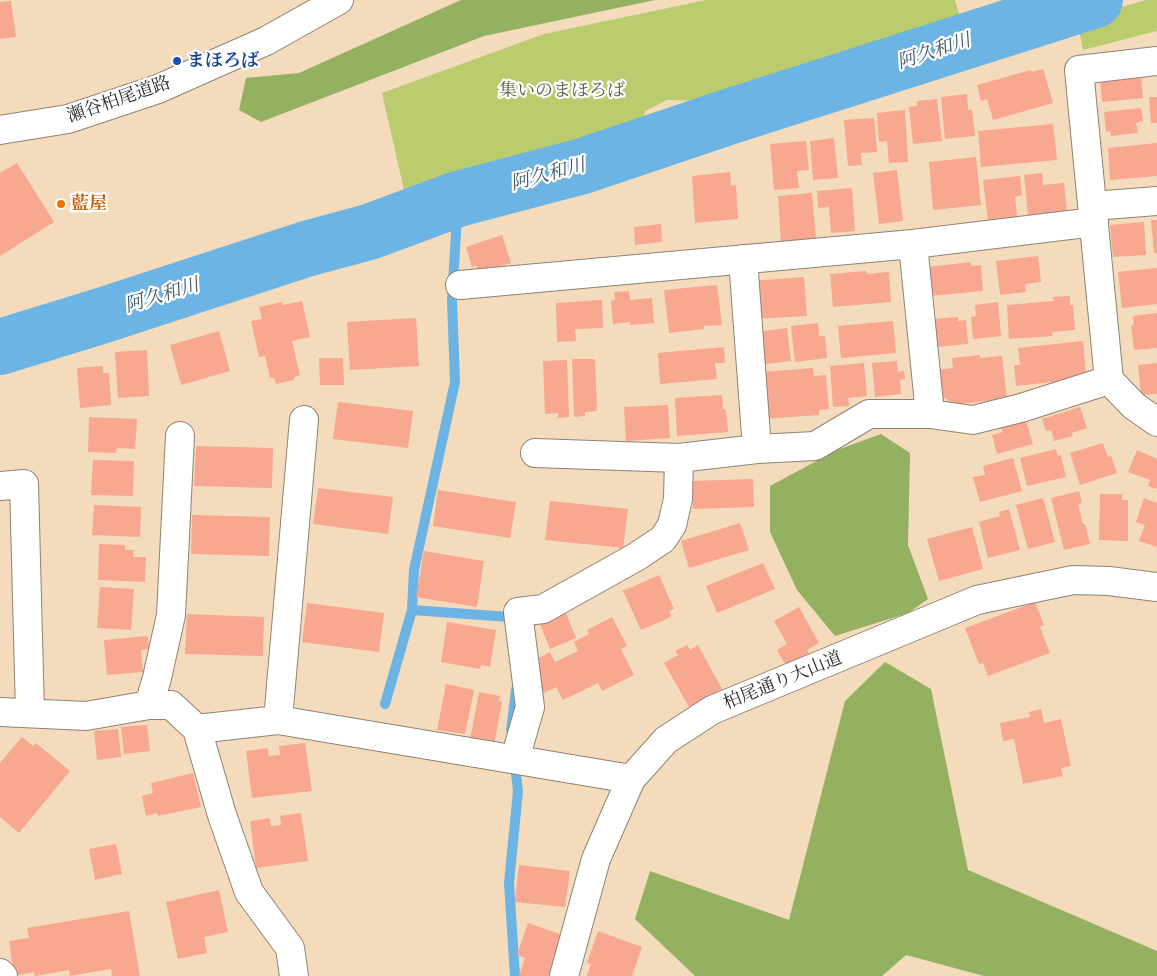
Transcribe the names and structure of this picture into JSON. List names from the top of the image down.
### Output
{
  "streets": {
    "street": ["瀬谷柏尾道路", "柏尾通り大山道"]
  },
  "water": ["阿久和川"],
  "parks": ["集いのまほろば"],
  "places": ["まほろば", "藍屋"]
}
